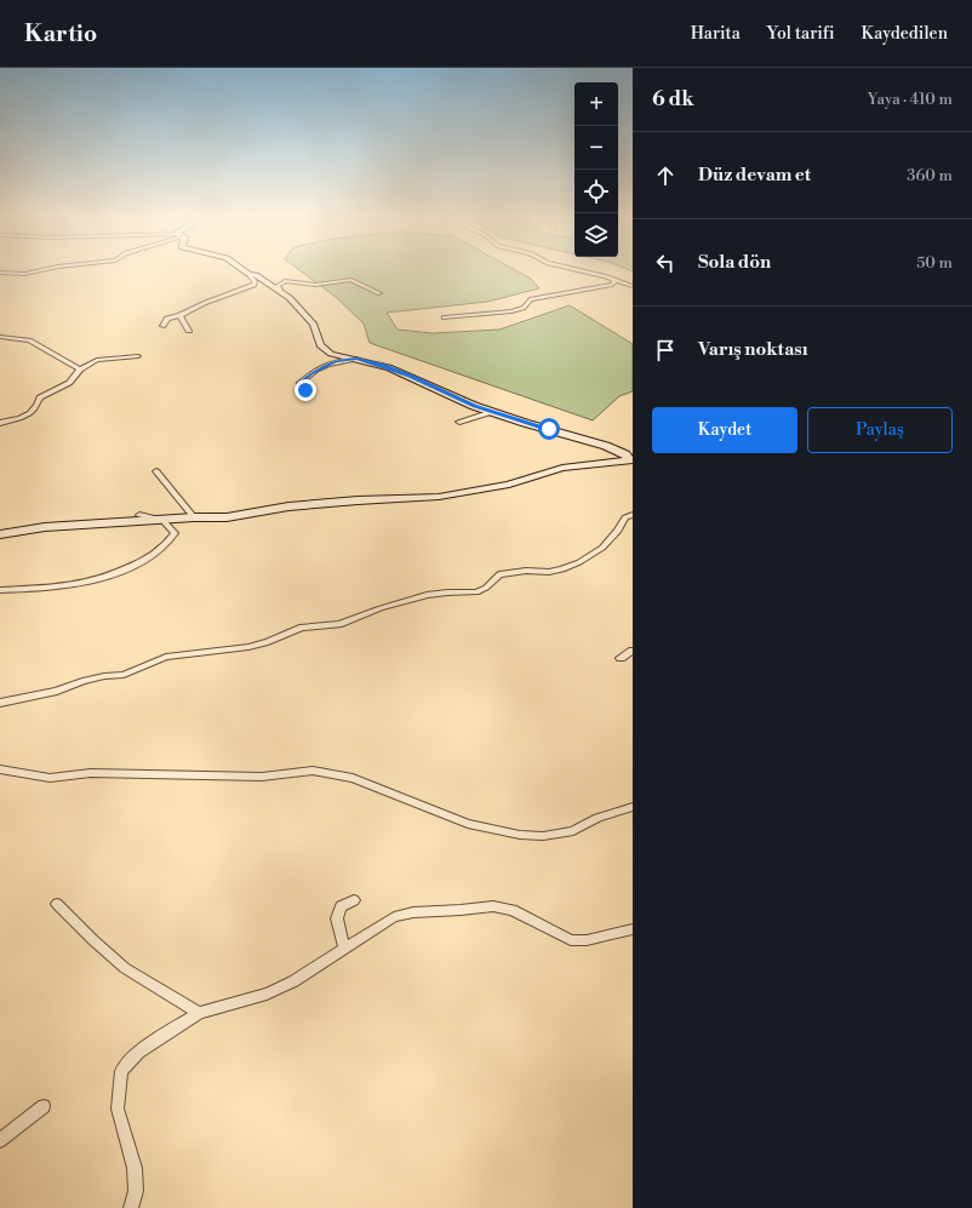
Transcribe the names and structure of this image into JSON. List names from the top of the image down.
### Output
{
  "page": {
    "header": "Kartio",
    "nav": ["Harita", "Yol tarifi", "Kaydedilen"],
    "heading": ["6 dk", "Yaya · 410 m"],
    "map_buttons": ["+", "−"],
    "list": [
      ["Düz devam et", "360 m"],
      ["Sola dön", "50 m"],
      "Varış noktası"
    ],
    "buttons": ["Kaydet", "Paylaş"]
  }
}
